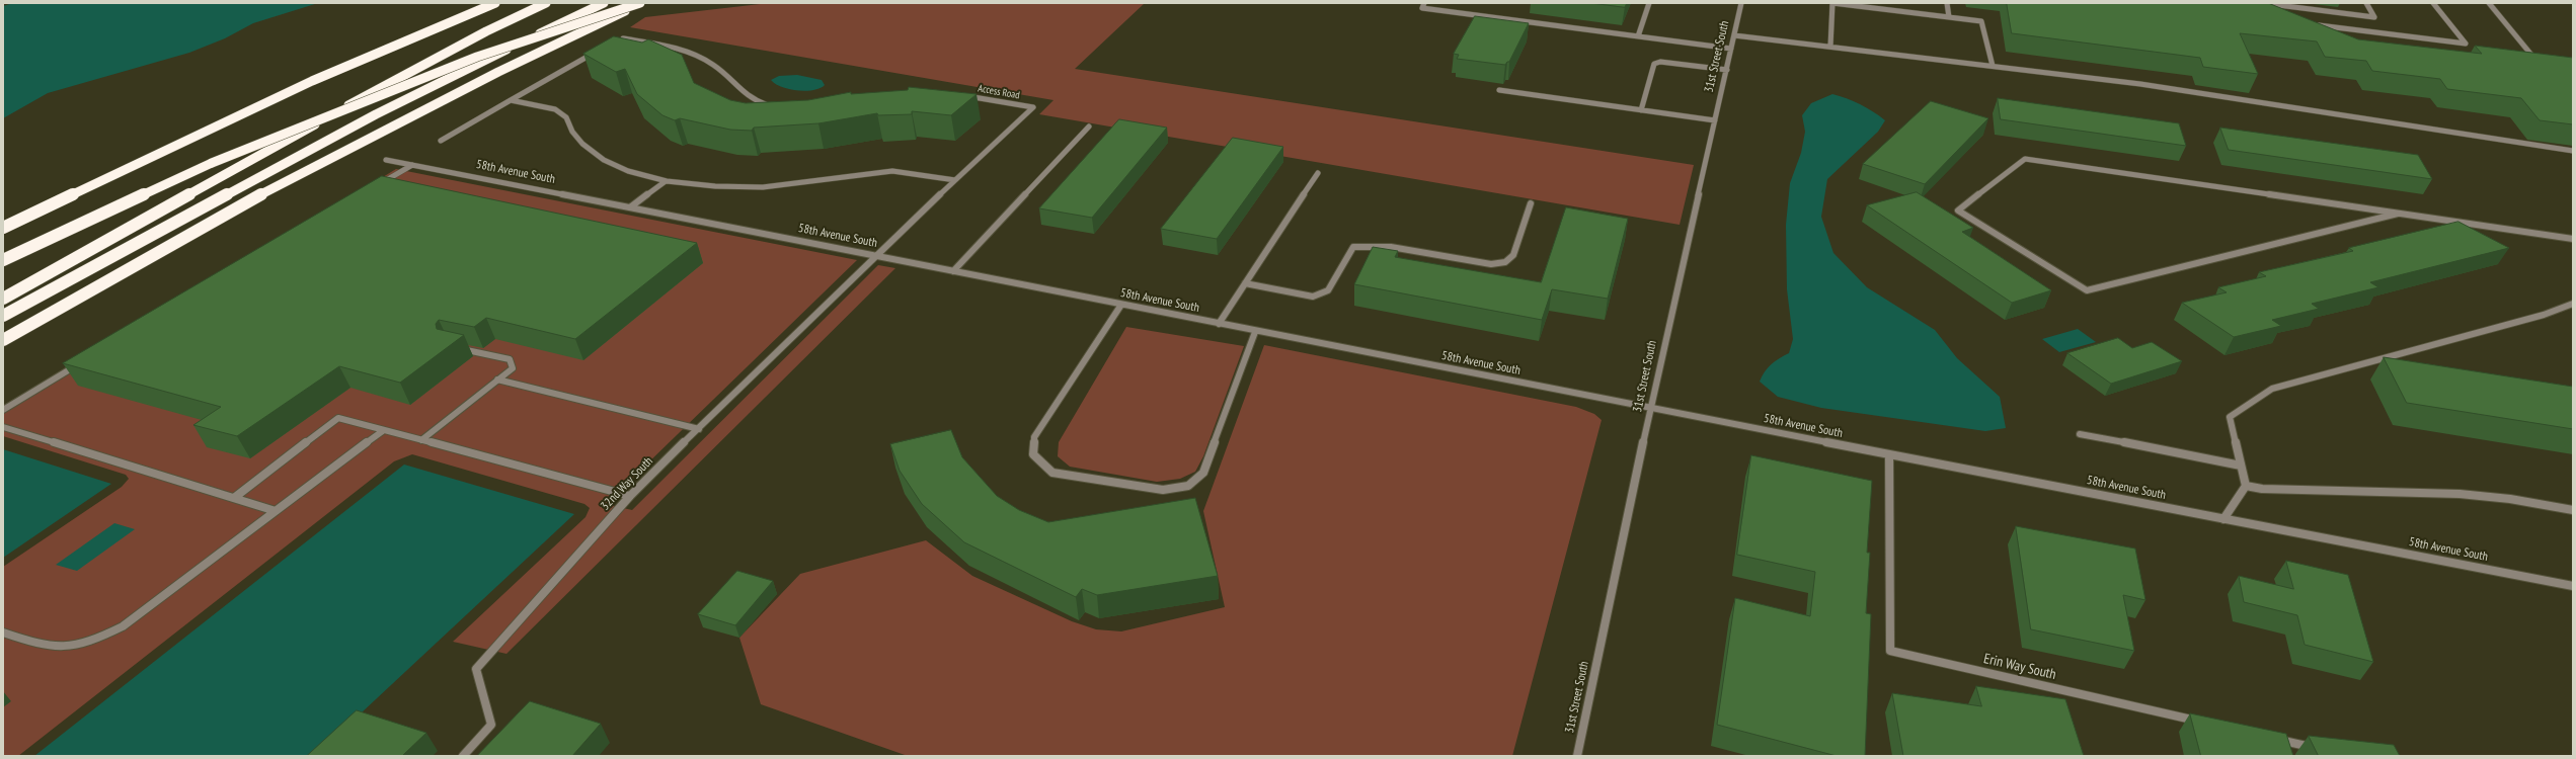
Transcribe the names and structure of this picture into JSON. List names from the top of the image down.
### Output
{
  "streets": {
    "street": [
      "31st Street South",
      "Access Road",
      "58th Avenue South",
      "32nd Way South",
      "Erin Way South"
    ]
  },
  "crossings": [
    ["31st Street South", "58th Avenue South"],
    ["Access Road", "58th Avenue South"],
    ["Access Road", "32nd Way South"],
    ["58th Avenue South", "32nd Way South"],
    ["58th Avenue South", "Erin Way South"]
  ]
}
